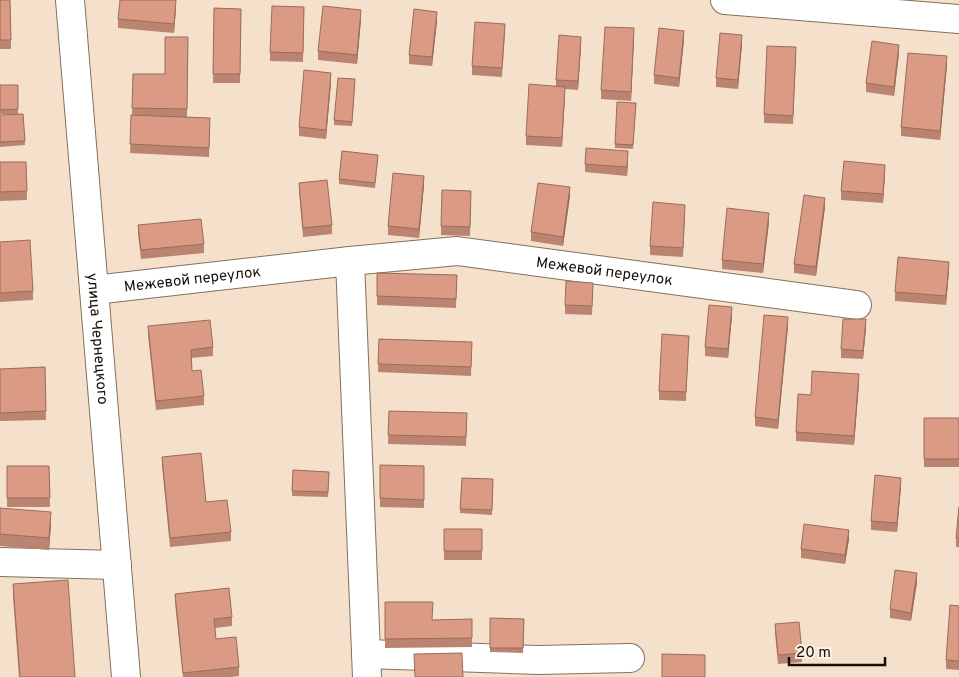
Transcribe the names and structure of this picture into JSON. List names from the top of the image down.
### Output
{
  "streets": {
    "street": ["Межевой переулок", "улица Чернецкого"]
  },
  "crossings": [
    ["Межевой переулок", "улица Чернецкого"]
  ],
  "scale_bar": "20 m"
}
